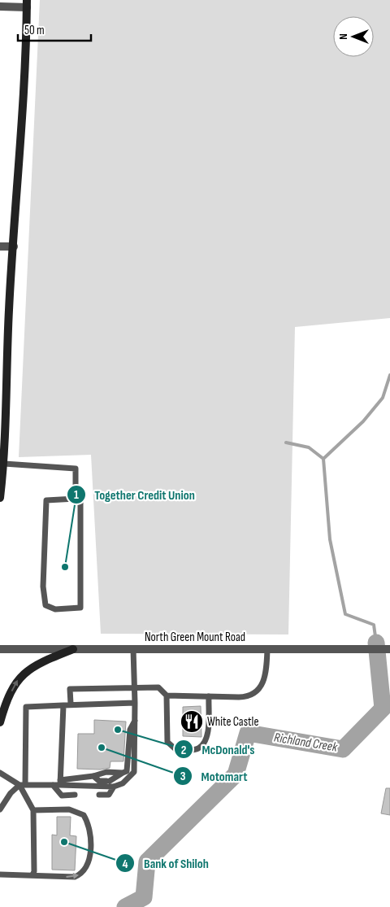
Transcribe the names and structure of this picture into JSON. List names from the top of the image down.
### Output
{
  "streets": {
    "street": ["North Green Mount Road"]
  },
  "water": ["Richland Creek"],
  "places": {
    "other": [
      "Together Credit Union",
      "McDonald's",
      "Motomart",
      "Bank of Shiloh"
    ],
    "restaurant": ["White Castle"]
  },
  "scale_bar": "50 m",
  "north": "left"
}
